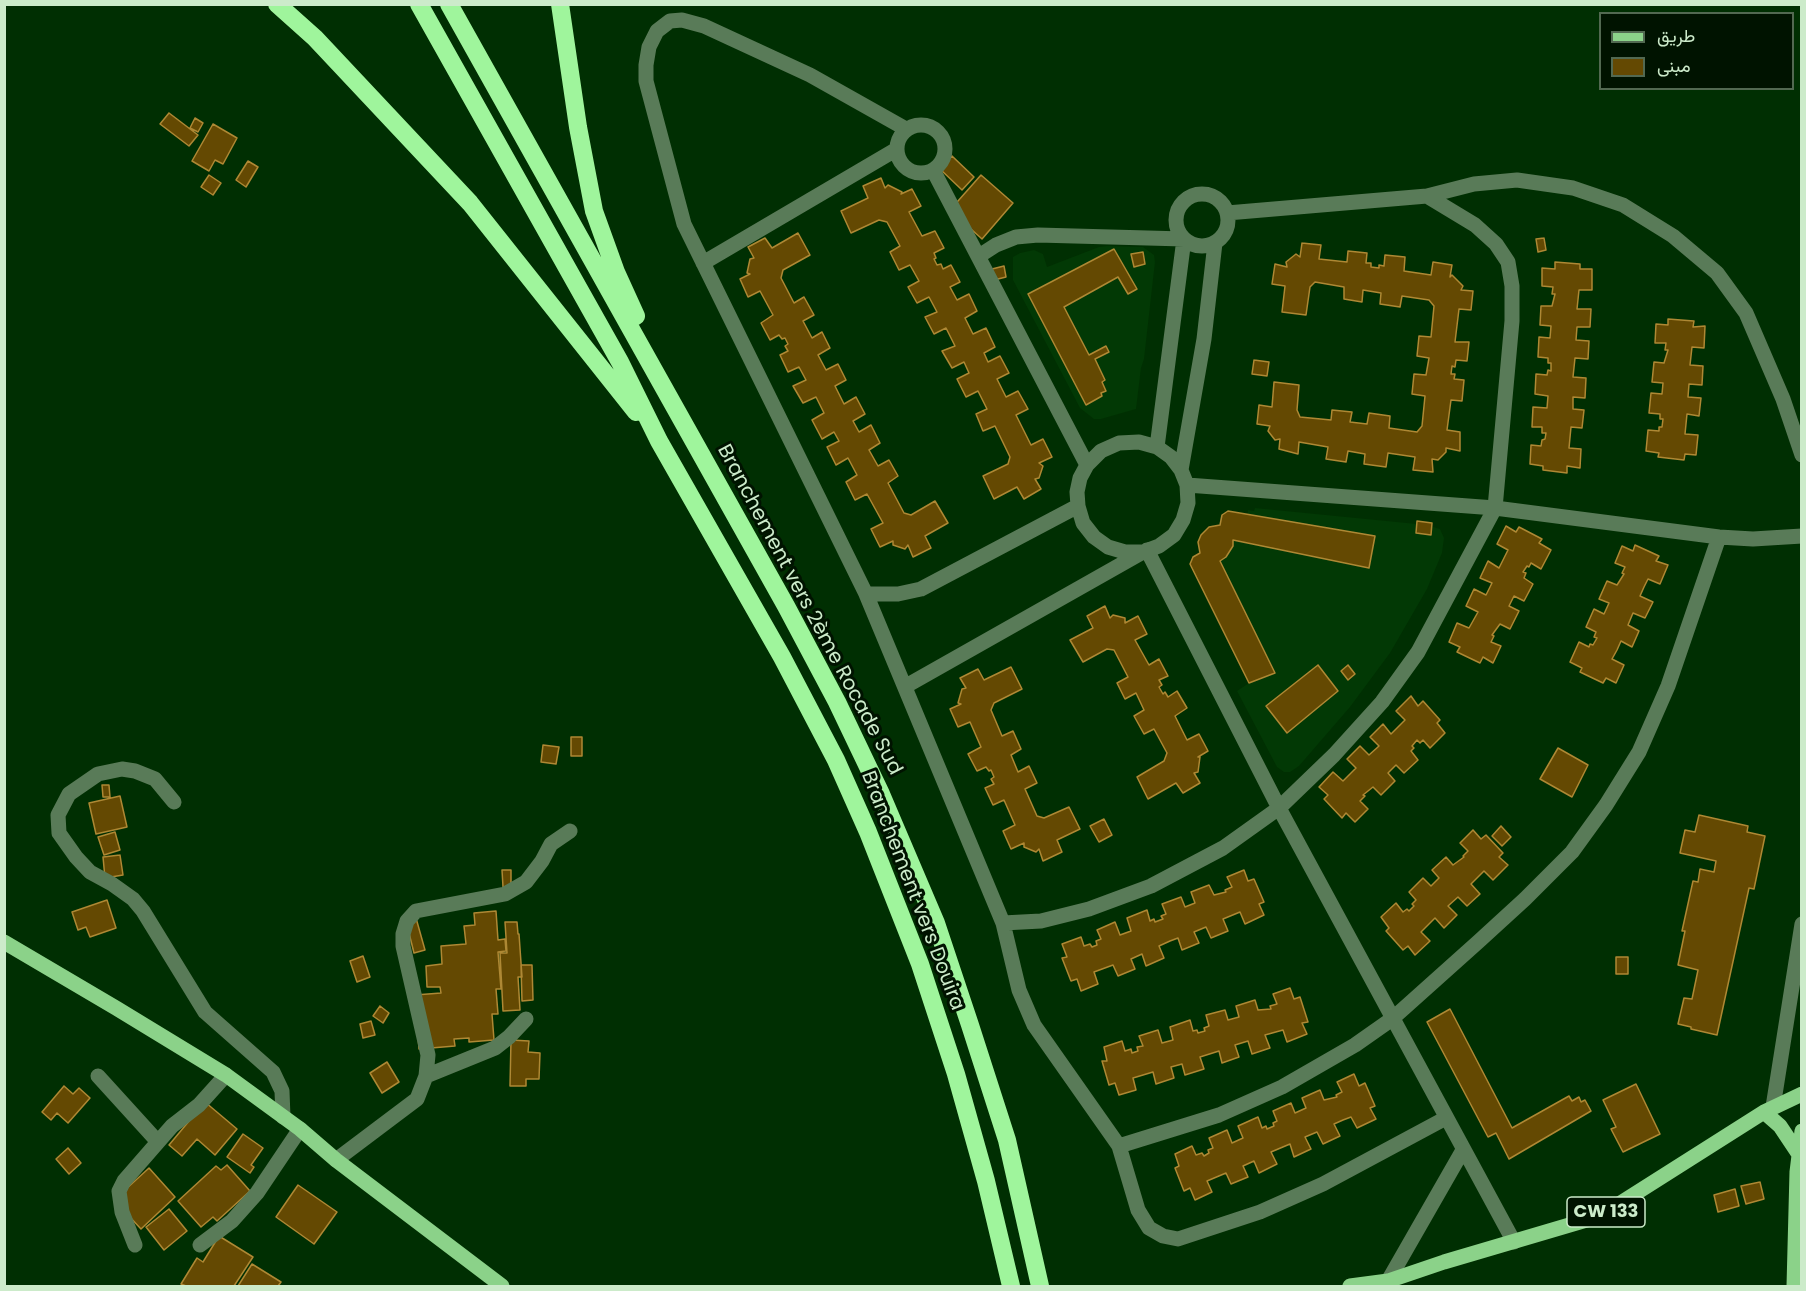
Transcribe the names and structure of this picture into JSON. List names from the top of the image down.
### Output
{
  "streets": {
    "highway": ["Branchement vers 2ème Rocade Sud", "Branchement vers Douira"],
    "main road": ["CW 133"]
  },
  "legend": ["طريق", "مبنى"]
}
